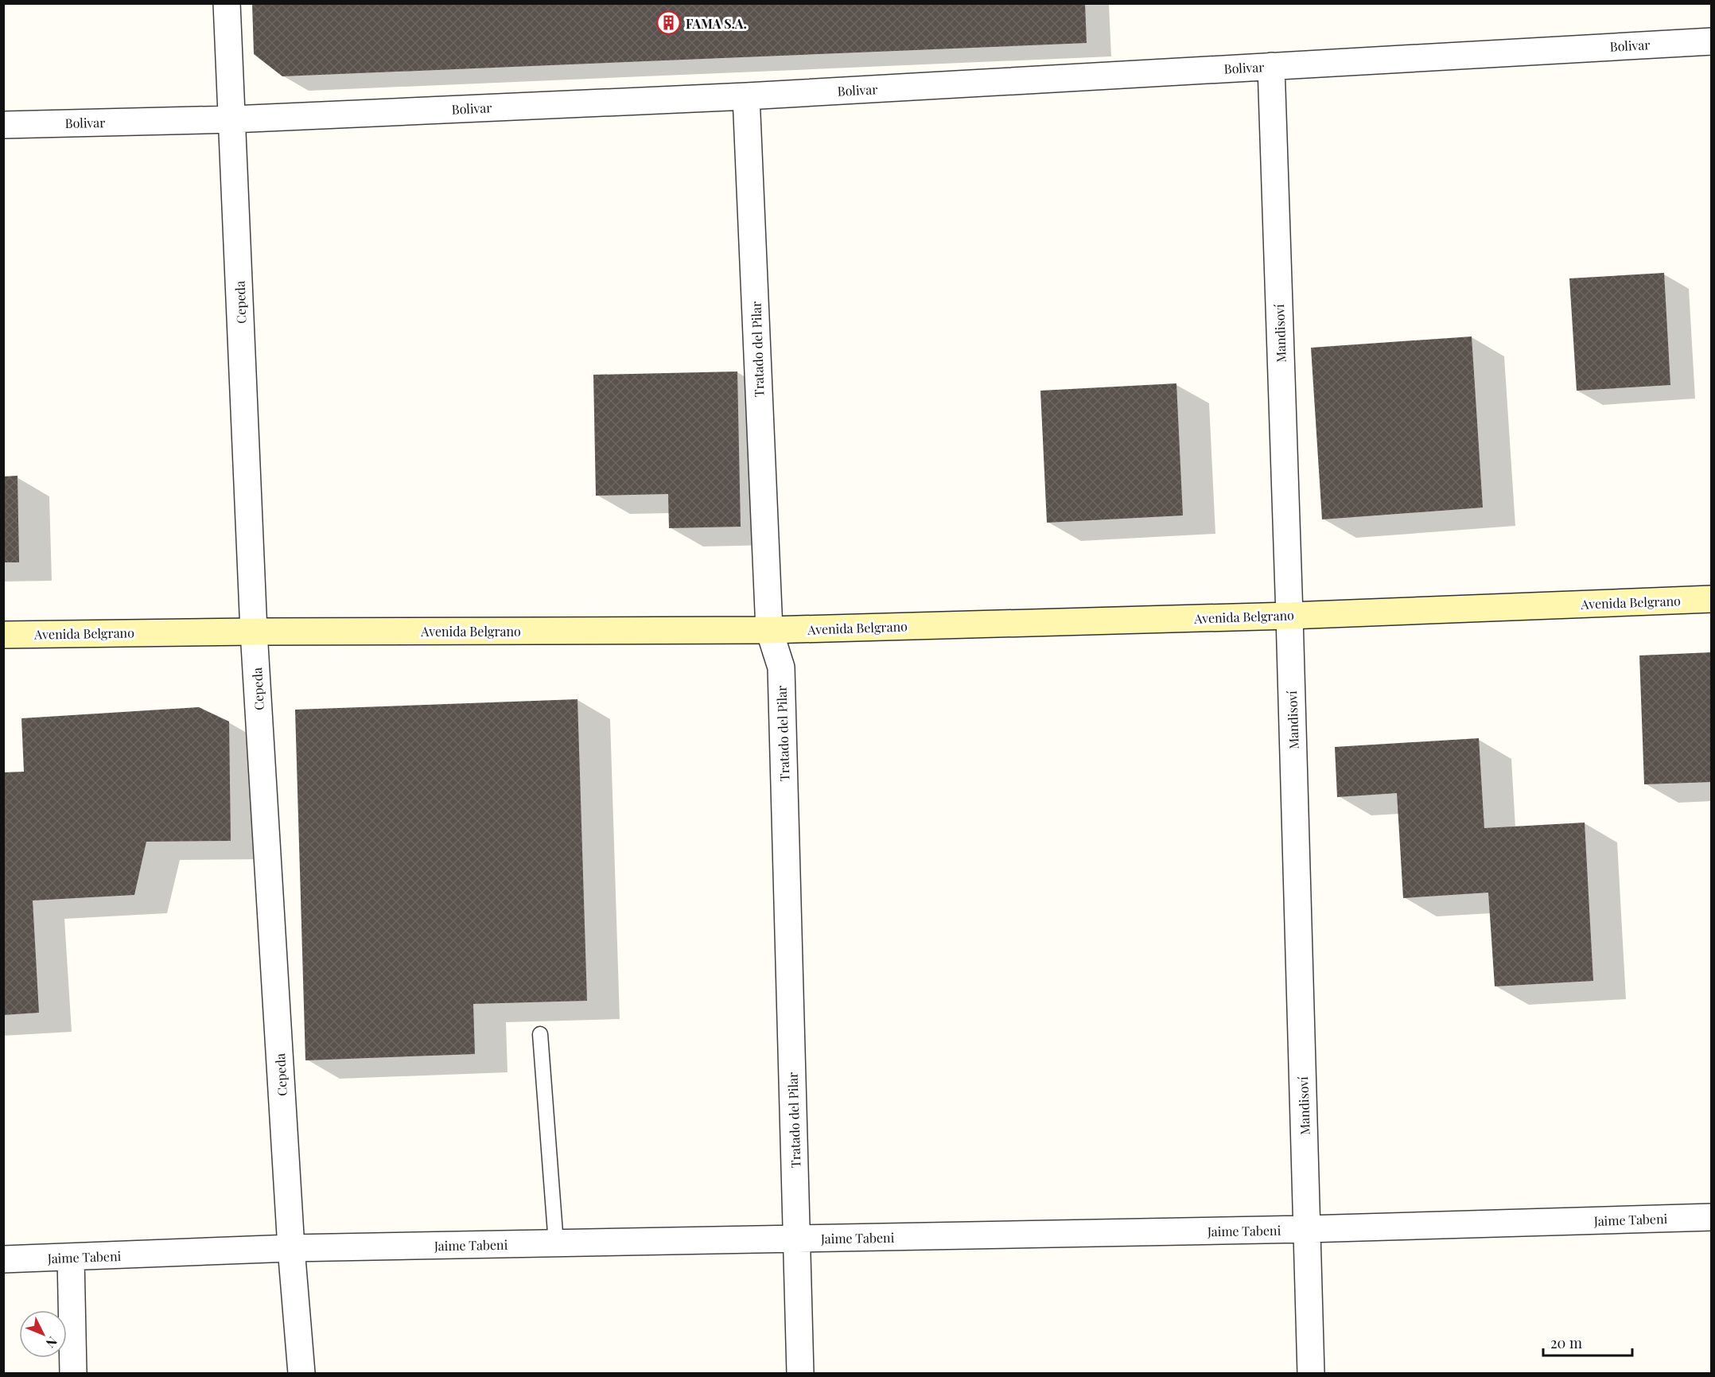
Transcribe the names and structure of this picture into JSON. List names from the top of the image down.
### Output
{
  "streets": {
    "main road": ["Avenida Belgrano"],
    "street": [
      "Bolivar",
      "Cepeda",
      "Mandisoví",
      "Tratado del Pilar",
      "Jaime Tabeni"
    ]
  },
  "crossings": [
    ["Bolivar", "Cepeda"],
    ["Bolivar", "Mandisoví"],
    ["Bolivar", "Tratado del Pilar"],
    ["Cepeda", "Avenida Belgrano"],
    ["Cepeda", "Jaime Tabeni"],
    ["Mandisoví", "Avenida Belgrano"],
    ["Mandisoví", "Jaime Tabeni"],
    ["Tratado del Pilar", "Avenida Belgrano"],
    ["Tratado del Pilar", "Jaime Tabeni"]
  ],
  "places": {
    "building": ["FAMA S.A."]
  },
  "scale_bar": "20 m",
  "north": "bottom right"
}
